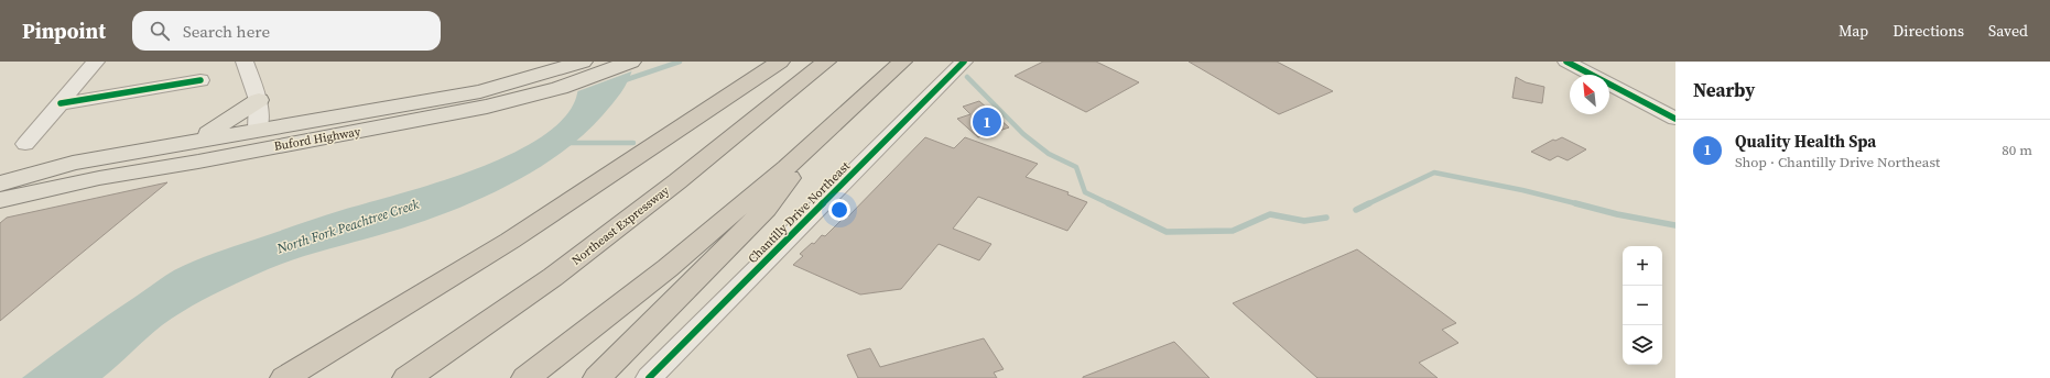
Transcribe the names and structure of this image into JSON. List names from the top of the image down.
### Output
{
  "streets": {
    "highway": ["Northeast Expressway"],
    "main road": ["Buford Highway"],
    "street": ["Chantilly Drive Northeast"]
  },
  "water": ["North Fork Peachtree Creek"],
  "north": "top left",
  "page": {
    "header": "Pinpoint",
    "search": "Search here",
    "nav": ["Map", "Directions", "Saved"],
    "heading": "Nearby",
    "pins": "1",
    "list": [
      {
        "mark": "1",
        "name": "Quality Health Spa",
        "note": "Shop · Chantilly Drive Northeast",
        "value": "80 m"
      }
    ],
    "map_buttons": ["+", "−"]
  }
}
